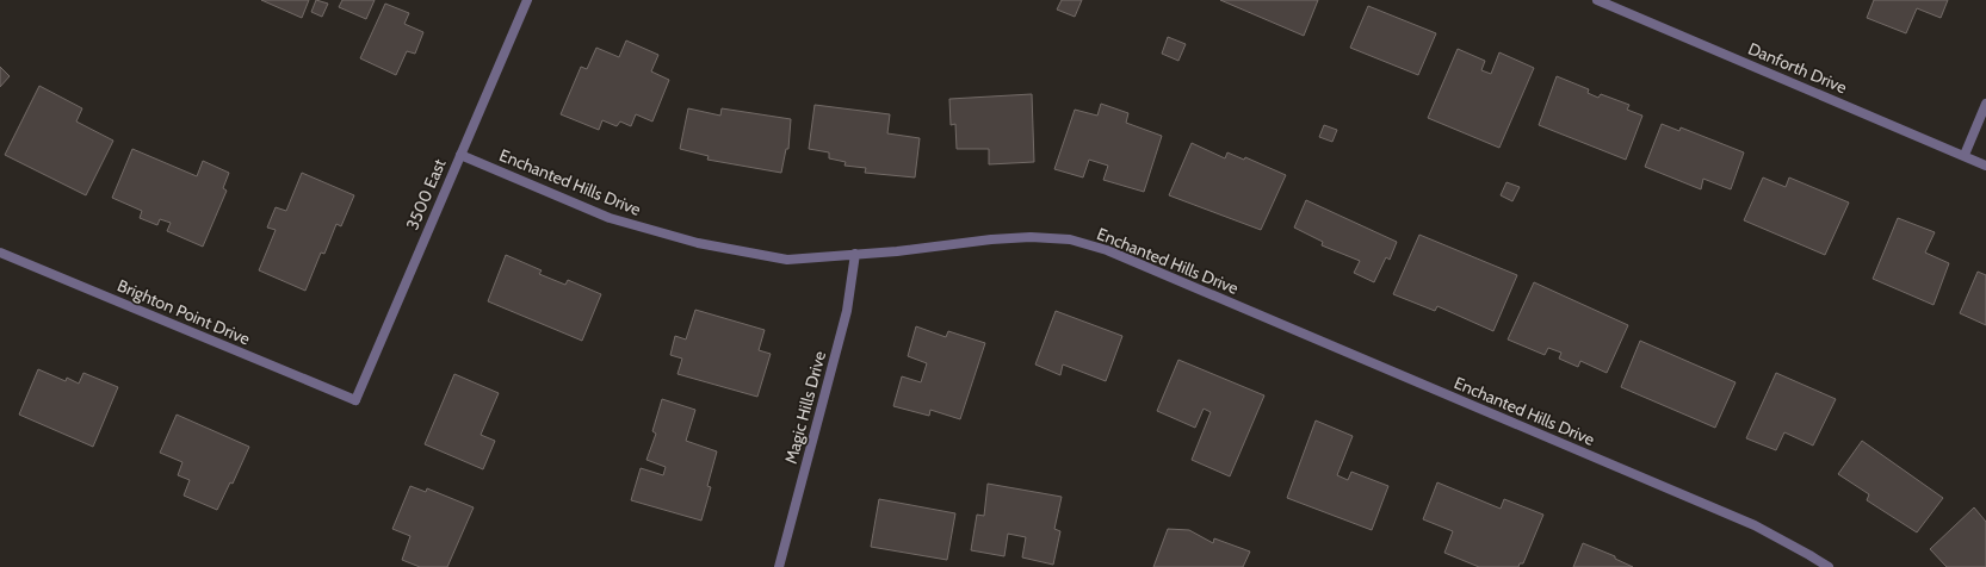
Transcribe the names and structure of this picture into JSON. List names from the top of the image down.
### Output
{
  "streets": {
    "street": [
      "Danforth Drive",
      "Enchanted Hills Drive",
      "3500 East",
      "Brighton Point Drive",
      "Magic Hills Drive"
    ]
  },
  "crossings": [
    ["Enchanted Hills Drive", "3500 East"],
    ["Enchanted Hills Drive", "Magic Hills Drive"],
    ["3500 East", "Brighton Point Drive"]
  ]
}
